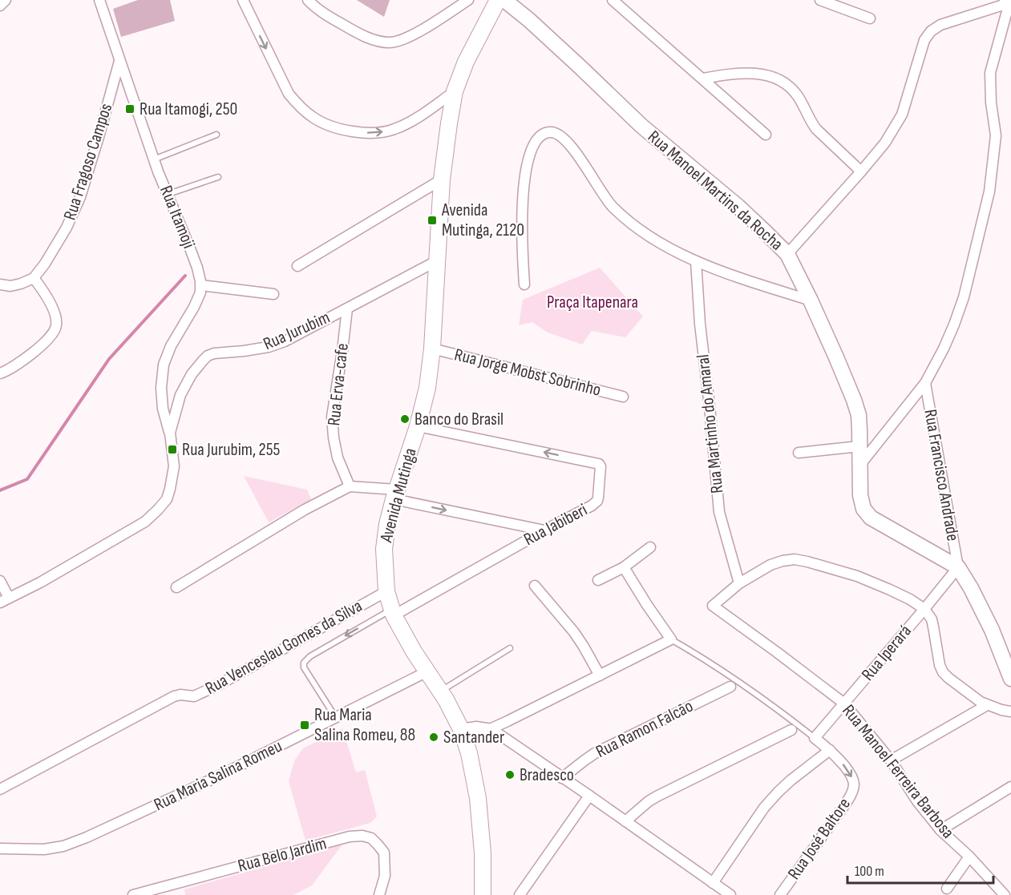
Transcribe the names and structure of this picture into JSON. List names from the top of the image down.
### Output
{
  "streets": {
    "main road": ["Rua Manoel Martins da Rocha", "Avenida Mutinga"],
    "street": [
      "Rua Fragoso Campos",
      "Rua Itamoji",
      "Rua Jurubim",
      "Rua Jorge Mobst Sobrinho",
      "Rua Erva-cafe",
      "Rua Martinho do Amaral",
      "Rua Francisco Andrade",
      "Rua Jabiberi",
      "Rua Venceslau Gomes da Silva",
      "Rua Iperará",
      "Rua Ramon Falcão",
      "Rua Manoel Ferreira Barbosa",
      "Rua Maria Salina Romeu",
      "Rua José Baltore",
      "Rua Belo Jardim"
    ]
  },
  "crossings": [
    ["Rua Fragoso Campos", "Rua Itamoji"],
    ["Rua Manoel Martins da Rocha", "Rua Francisco Andrade"],
    ["Rua Manoel Martins da Rocha", "Rua Iperará"],
    ["Rua Jurubim", "Rua Erva-cafe"],
    ["Rua Jurubim", "Avenida Mutinga"],
    ["Rua Jorge Mobst Sobrinho", "Avenida Mutinga"],
    ["Rua Martinho do Amaral", "Rua Manoel Ferreira Barbosa"],
    ["Rua Francisco Andrade", "Rua Iperará"],
    ["Avenida Mutinga", "Rua Jabiberi"],
    ["Avenida Mutinga", "Rua Venceslau Gomes da Silva"],
    ["Avenida Mutinga", "Rua Maria Salina Romeu"],
    ["Rua Iperará", "Rua Manoel Ferreira Barbosa"],
    ["Rua Iperará", "Rua José Baltore"]
  ],
  "parks": ["Praça Itapenara"],
  "places": {
    "transit": [
      "Rua Itamogi, 250",
      "Avenida Mutinga, 2120",
      "Rua Jurubim, 255",
      "Rua Maria Salina Romeu, 88"
    ],
    "other": ["Banco do Brasil", "Santander", "Bradesco"]
  },
  "scale_bar": "100 m"
}
